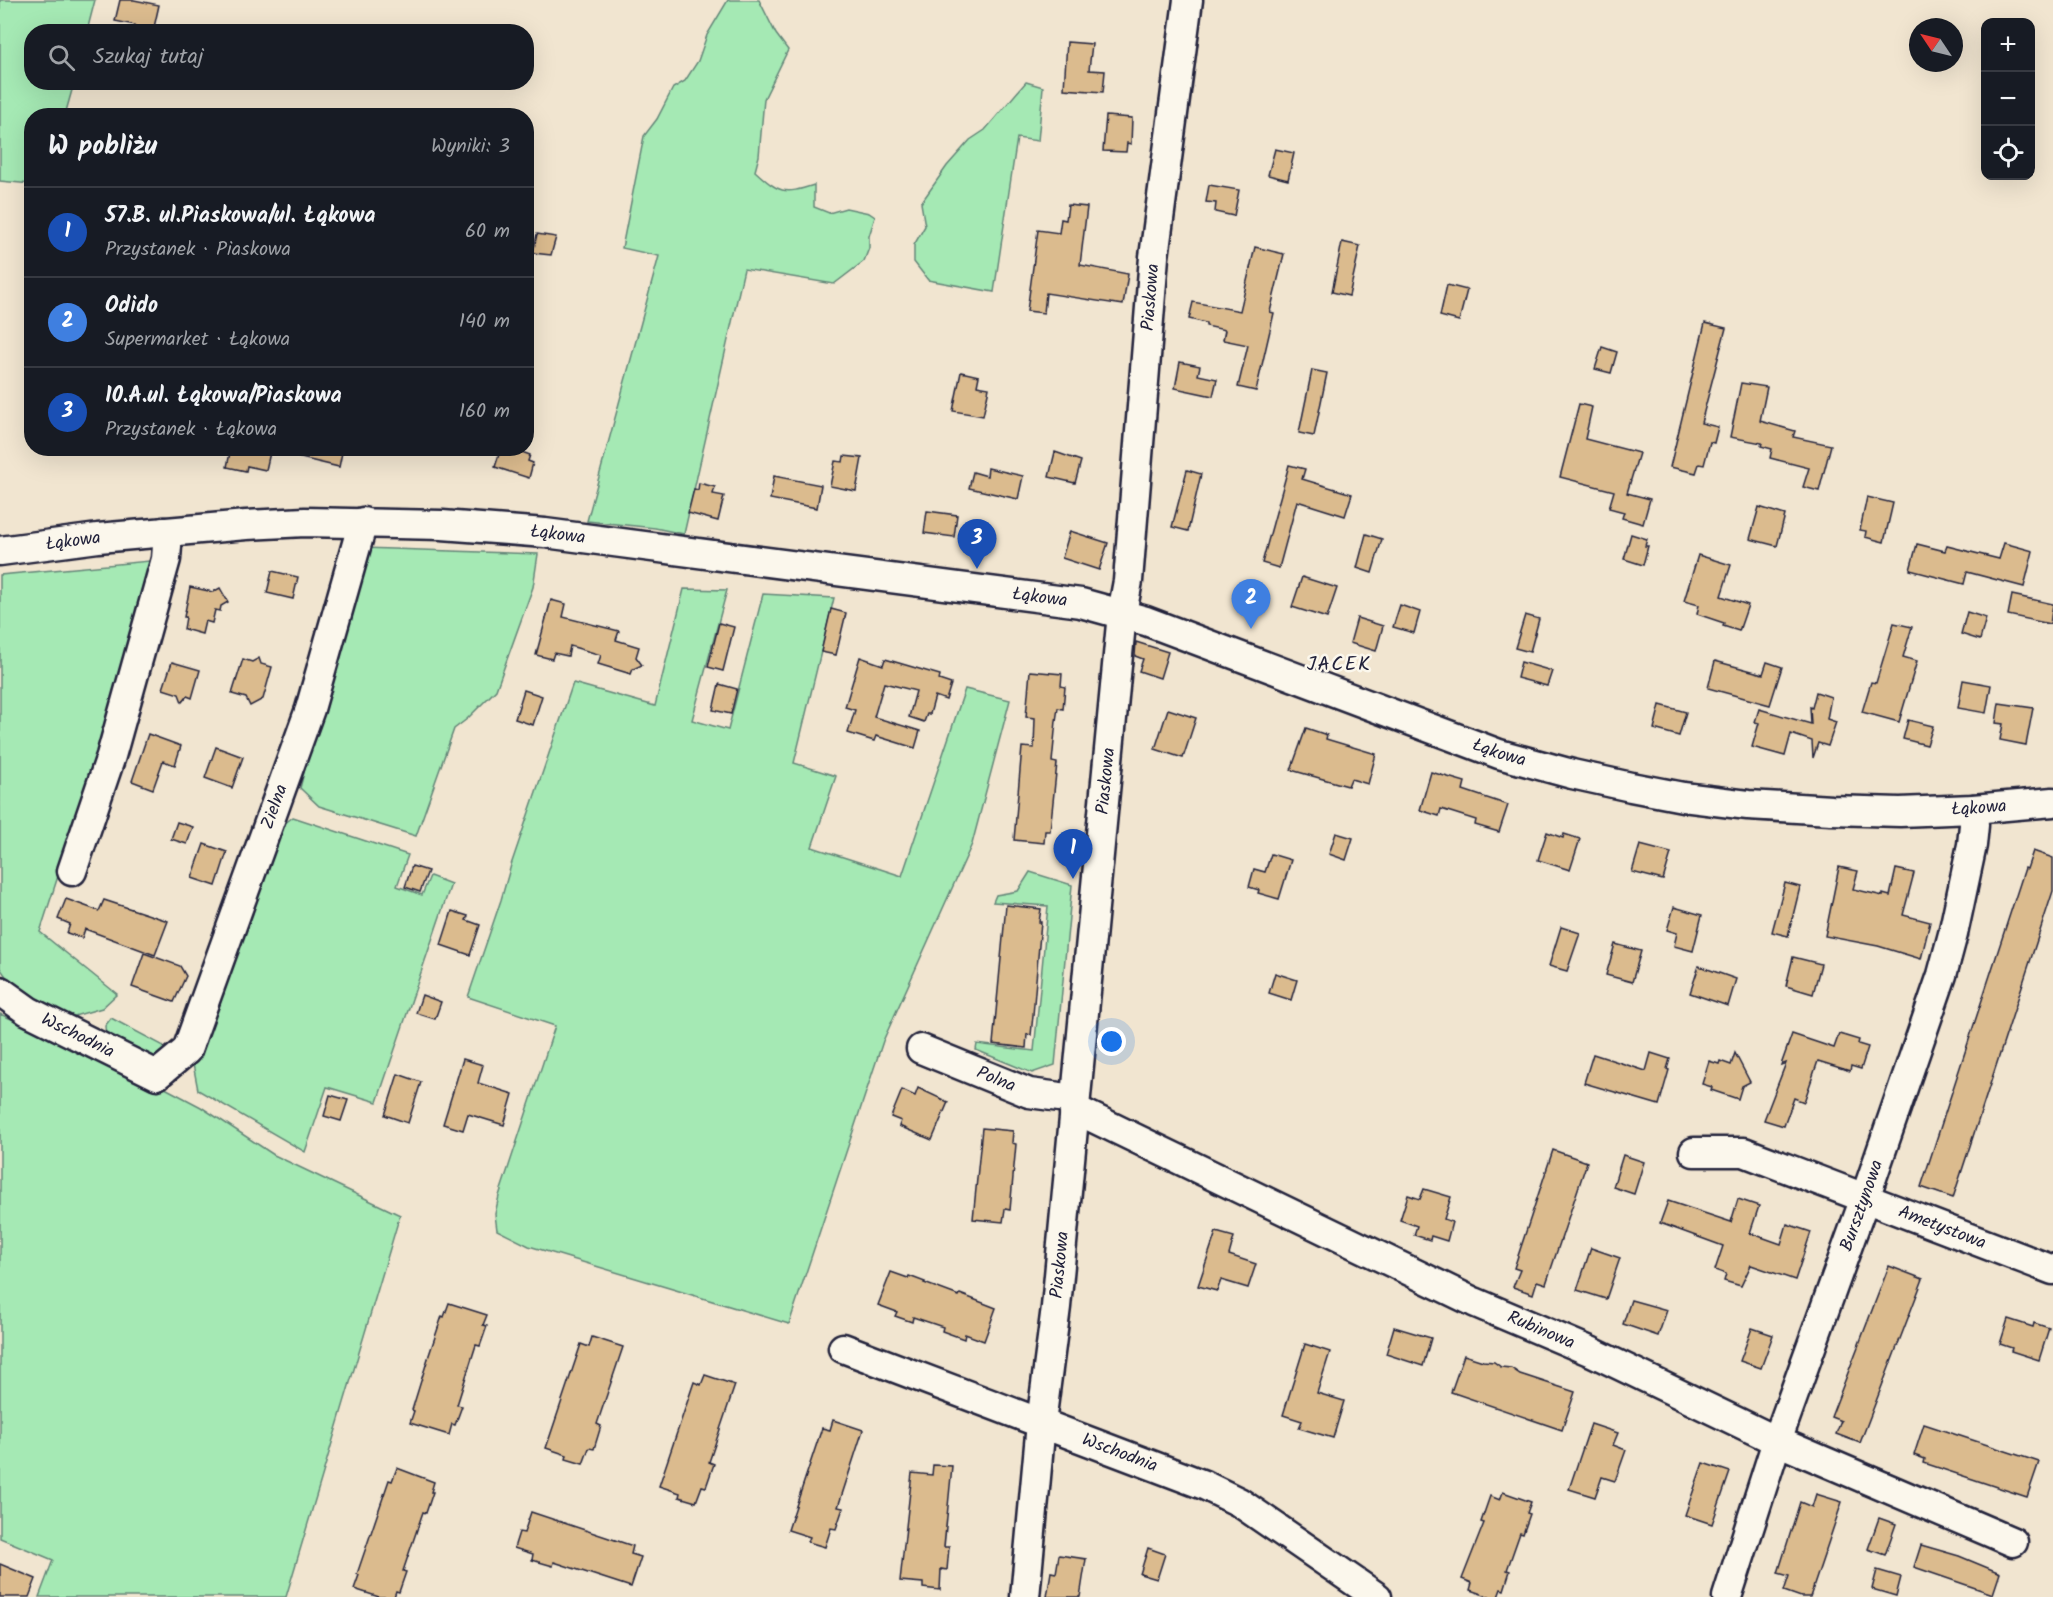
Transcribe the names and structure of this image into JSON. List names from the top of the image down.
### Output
{
  "streets": {
    "street": [
      "Piaskowa",
      "Łąkowa",
      "Zielna",
      "Wschodnia",
      "Polna",
      "Bursztynowa",
      "Ametystowa",
      "Rubinowa"
    ]
  },
  "crossings": [
    ["Piaskowa", "Łąkowa"],
    ["Piaskowa", "Wschodnia"],
    ["Piaskowa", "Polna"],
    ["Piaskowa", "Rubinowa"],
    ["Łąkowa", "Zielna"],
    ["Łąkowa", "Bursztynowa"],
    ["Zielna", "Wschodnia"],
    ["Polna", "Rubinowa"],
    ["Bursztynowa", "Ametystowa"],
    ["Bursztynowa", "Rubinowa"]
  ],
  "districts": ["JACEK"],
  "north": "top left",
  "page": {
    "map_buttons": ["+", "−"],
    "search": "Szukaj tutaj",
    "heading": ["W pobliżu", "Wyniki: 3"],
    "list": [
      {
        "mark": "1",
        "name": "57.B. ul.Piaskowa/ul. Łąkowa",
        "note": "Przystanek · Piaskowa",
        "value": "60 m"
      },
      {
        "mark": "2",
        "name": "Odido",
        "note": "Supermarket · Łąkowa",
        "value": "140 m"
      },
      {
        "mark": "3",
        "name": "10.A.ul. Łąkowa/Piaskowa",
        "note": "Przystanek · Łąkowa",
        "value": "160 m"
      }
    ],
    "pins": ["3", "2", "1"]
  }
}
